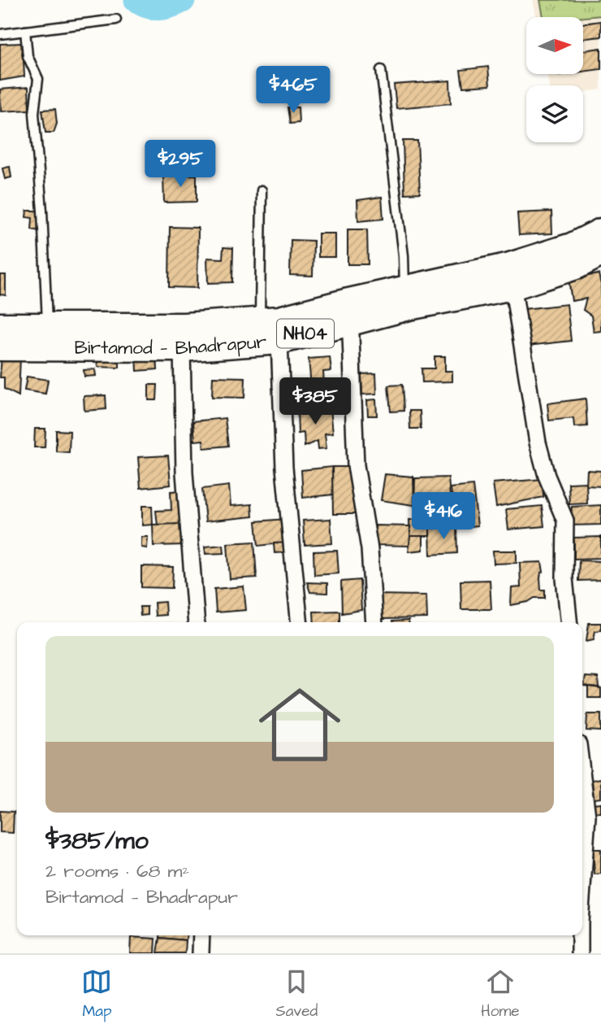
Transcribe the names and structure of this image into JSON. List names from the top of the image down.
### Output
{
  "streets": {
    "main road": ["NH04", "Birtamod — Bhadrapur"]
  },
  "north": "right",
  "page": {
    "price": [
      "$465",
      "$295",
      "$385",
      "$416"
    ],
    "list": [
      {
        "name": "$385/mo",
        "note": "2 rooms · 68 m² · Birtamod — Bhadrapur"
      }
    ],
    "tabs": ["Map", "Saved", "Home"]
  }
}
